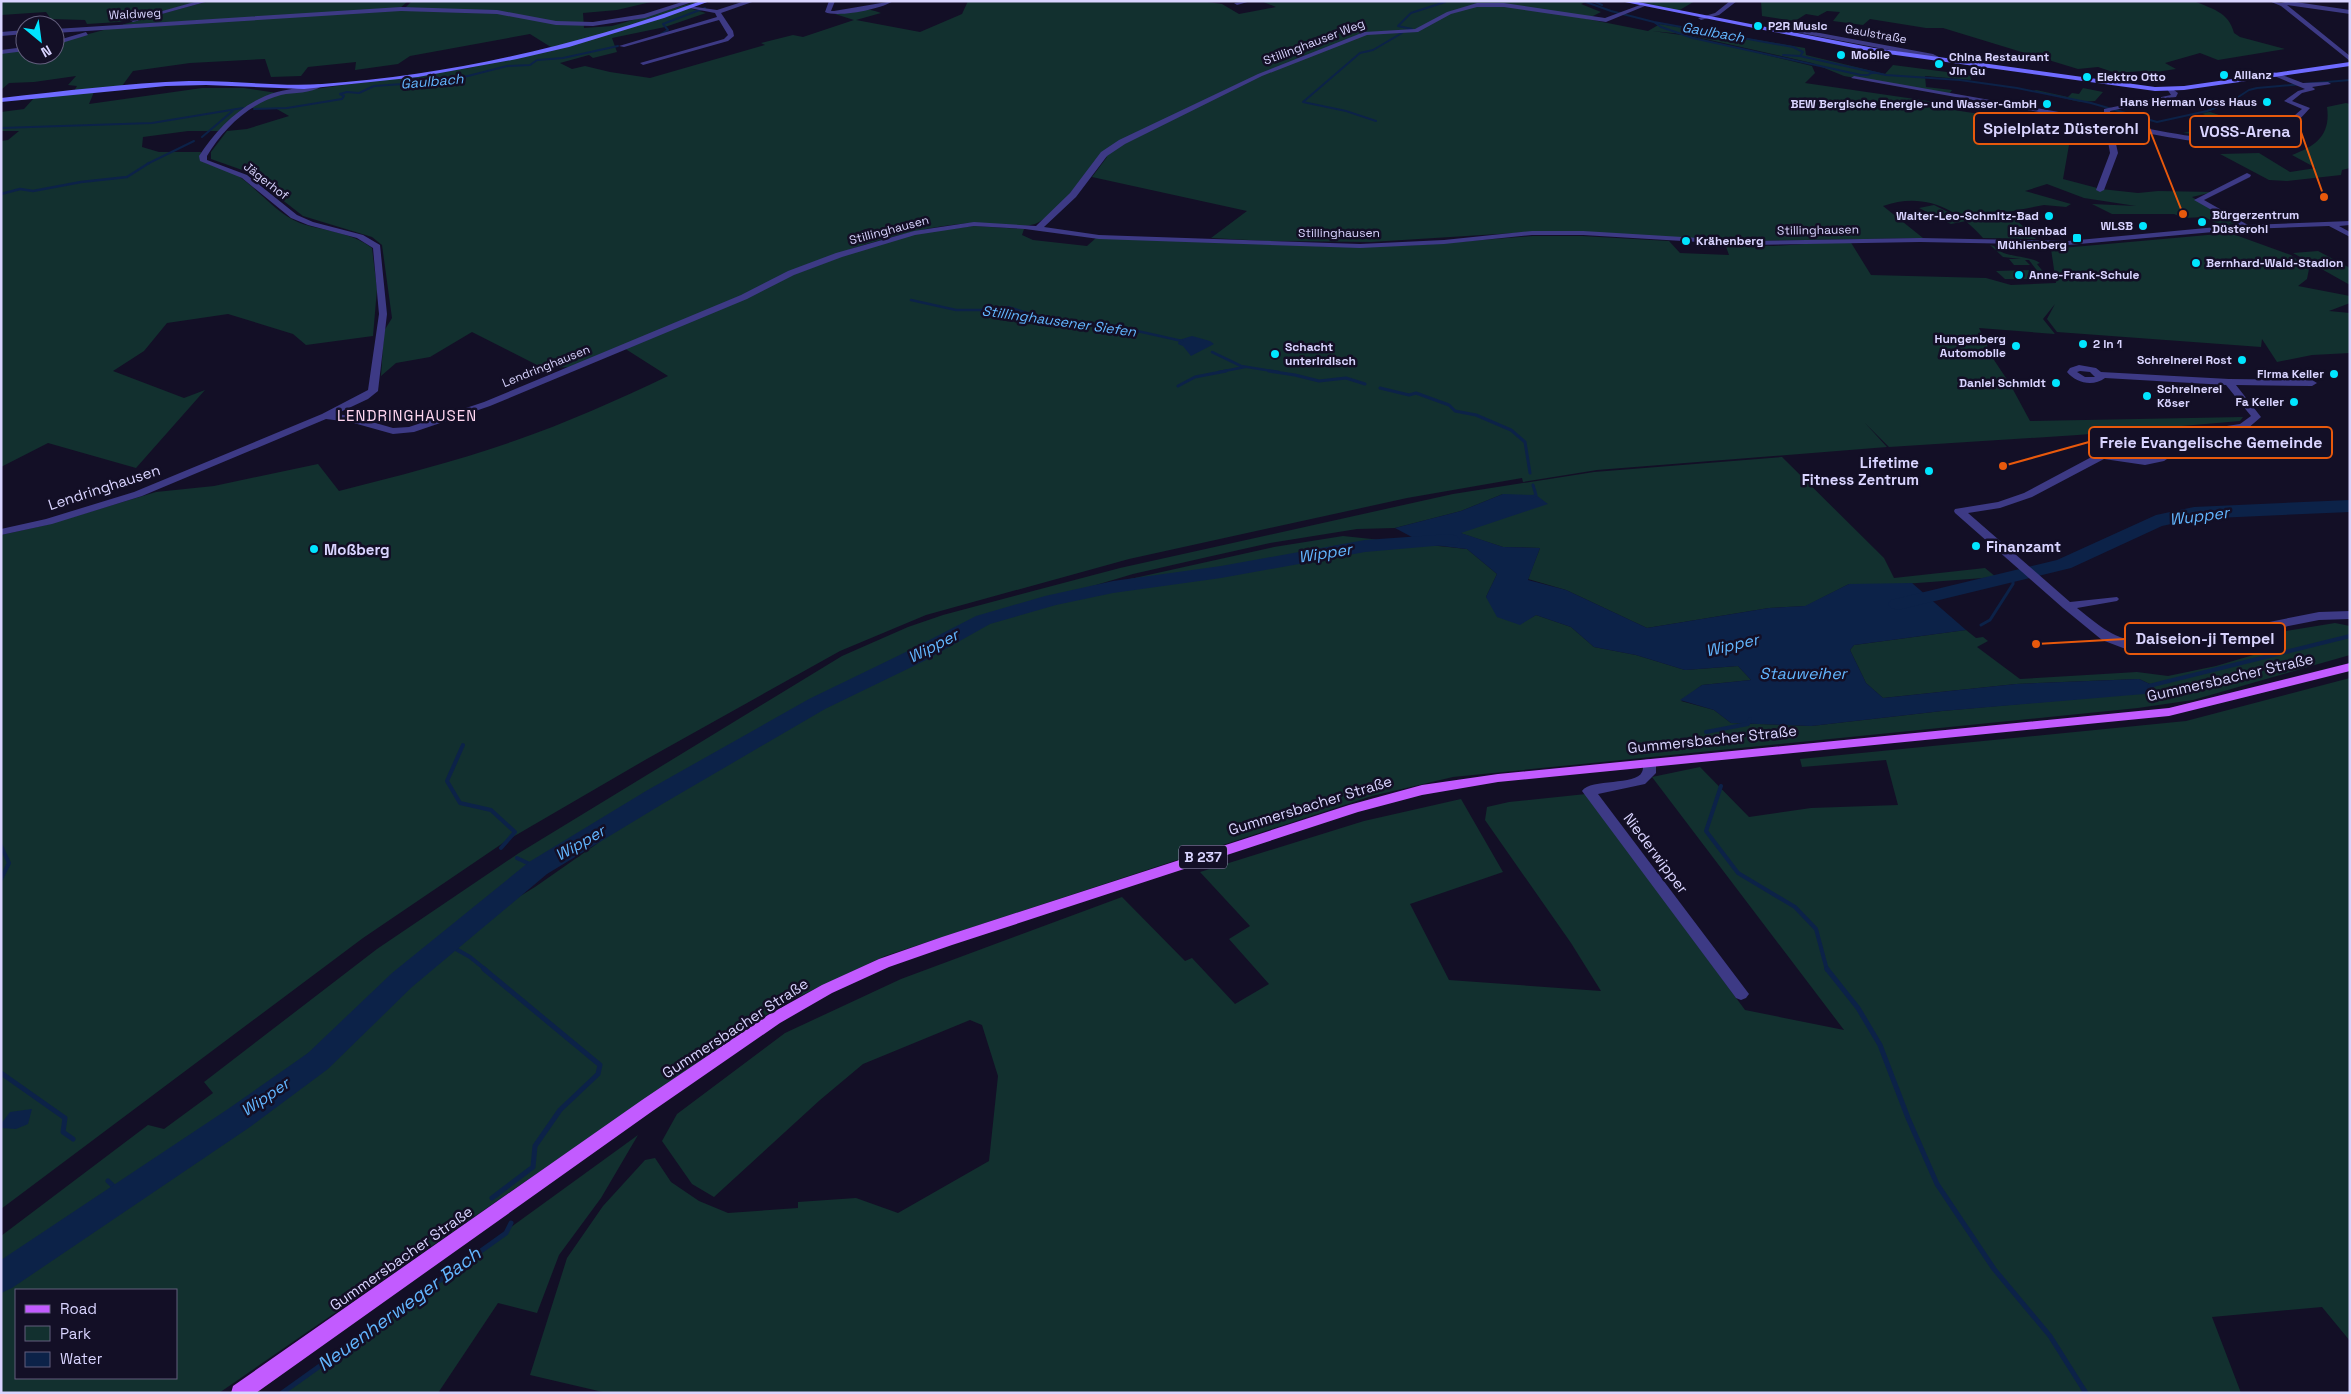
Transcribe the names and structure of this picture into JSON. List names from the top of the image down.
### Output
{
  "streets": {
    "main road": ["Gaulstraße", "Gummersbacher Straße", "B 237"],
    "street": [
      "Waldweg",
      "Stillinghauser Weg",
      "Jägerhof",
      "Stillinghausen",
      "Lendringhausen",
      "Niederwipper"
    ]
  },
  "crossings": [
    ["Gaulstraße", "Stillinghauser Weg"],
    ["Stillinghauser Weg", "Stillinghausen"],
    ["Jägerhof", "Lendringhausen"],
    ["Stillinghausen", "Lendringhausen"],
    ["Gummersbacher Straße", "Niederwipper"]
  ],
  "districts": ["LENDRINGHAUSEN"],
  "water": [
    "Gaulbach",
    "Stillinghausener Siefen",
    "Wupper",
    "Wipper",
    "Stauweiher",
    "Neuenherweger Bach"
  ],
  "places": {
    "other": [
      "P2R Music",
      "Mobile",
      "China Restaurant Jin Gu",
      "Allianz",
      "Elektro Otto",
      "Hans Herman Voss Haus",
      "BEW Bergische Energie- und Wasser-GmbH",
      "VOSS-Arena",
      "Spielplatz Düsterohl",
      "Walter-Leo-Schmitz-Bad",
      "Bürgerzentrum Düsterohl",
      "WLSB",
      "Krähenberg",
      "Bernhard-Wald-Stadion",
      "Anne-Frank-Schule",
      "2 in 1",
      "Hungenberg Automobile",
      "Schacht unterirdisch",
      "Schreinerei Rost",
      "Firma Keller",
      "Daniel Schmidt",
      "Schreinerei Köser",
      "Fa Keller",
      "Freie Evangelische Gemeinde",
      "Lifetime Fitness Zentrum",
      "Finanzamt",
      "Moßberg",
      "Daiseion-ji Tempel"
    ],
    "transit": ["Hallenbad Mühlenberg"]
  },
  "legend": ["Road", "Park", "Water"],
  "north": "bottom right"
}
